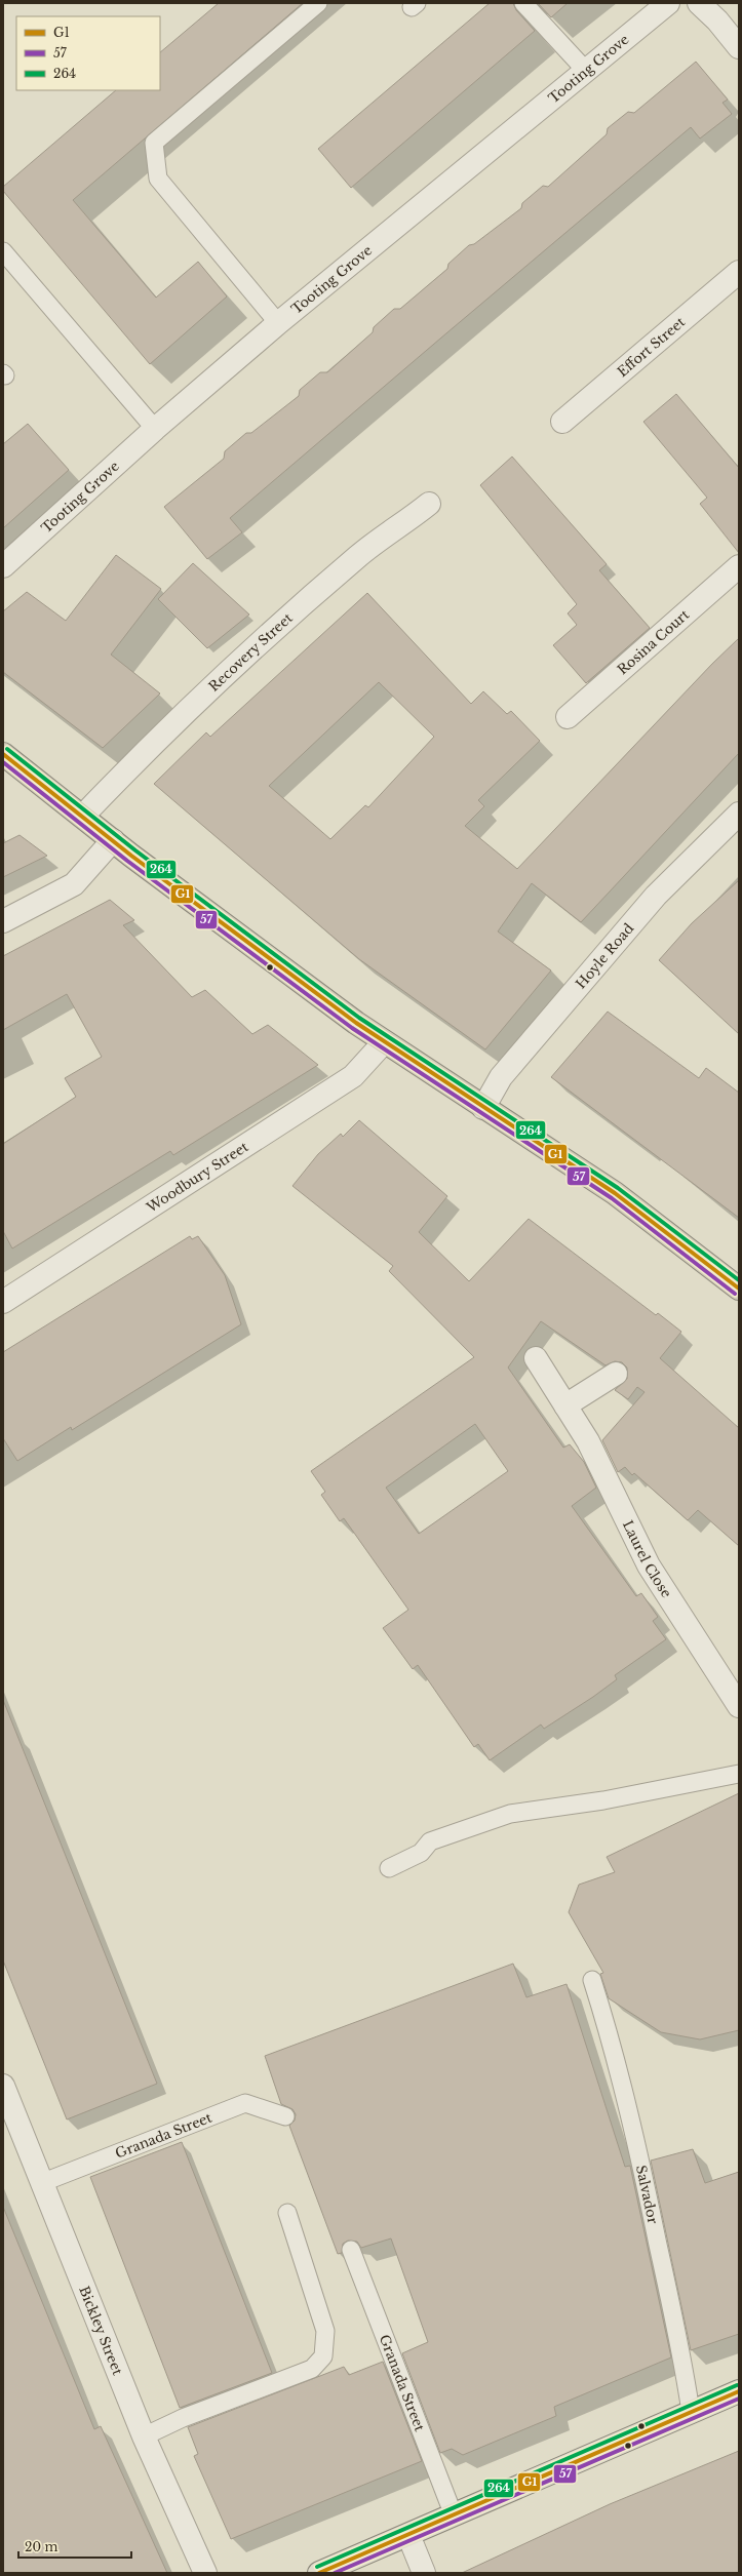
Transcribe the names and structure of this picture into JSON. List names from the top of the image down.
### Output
{
  "streets": {
    "street": [
      "Tooting Grove",
      "Effort Street",
      "Rosina Court",
      "Recovery Street",
      "Hoyle Road",
      "Woodbury Street",
      "Laurel Close",
      "Bickley Street"
    ],
    "lane": ["Granada Street", "Salvador"]
  },
  "crossings": [
    ["Granada Street", "Bickley Street"]
  ],
  "lines": ["transit line 264", "transit line G1", "transit line 57"],
  "legend": ["G1", "57", "264"],
  "scale_bar": "20 m"
}
